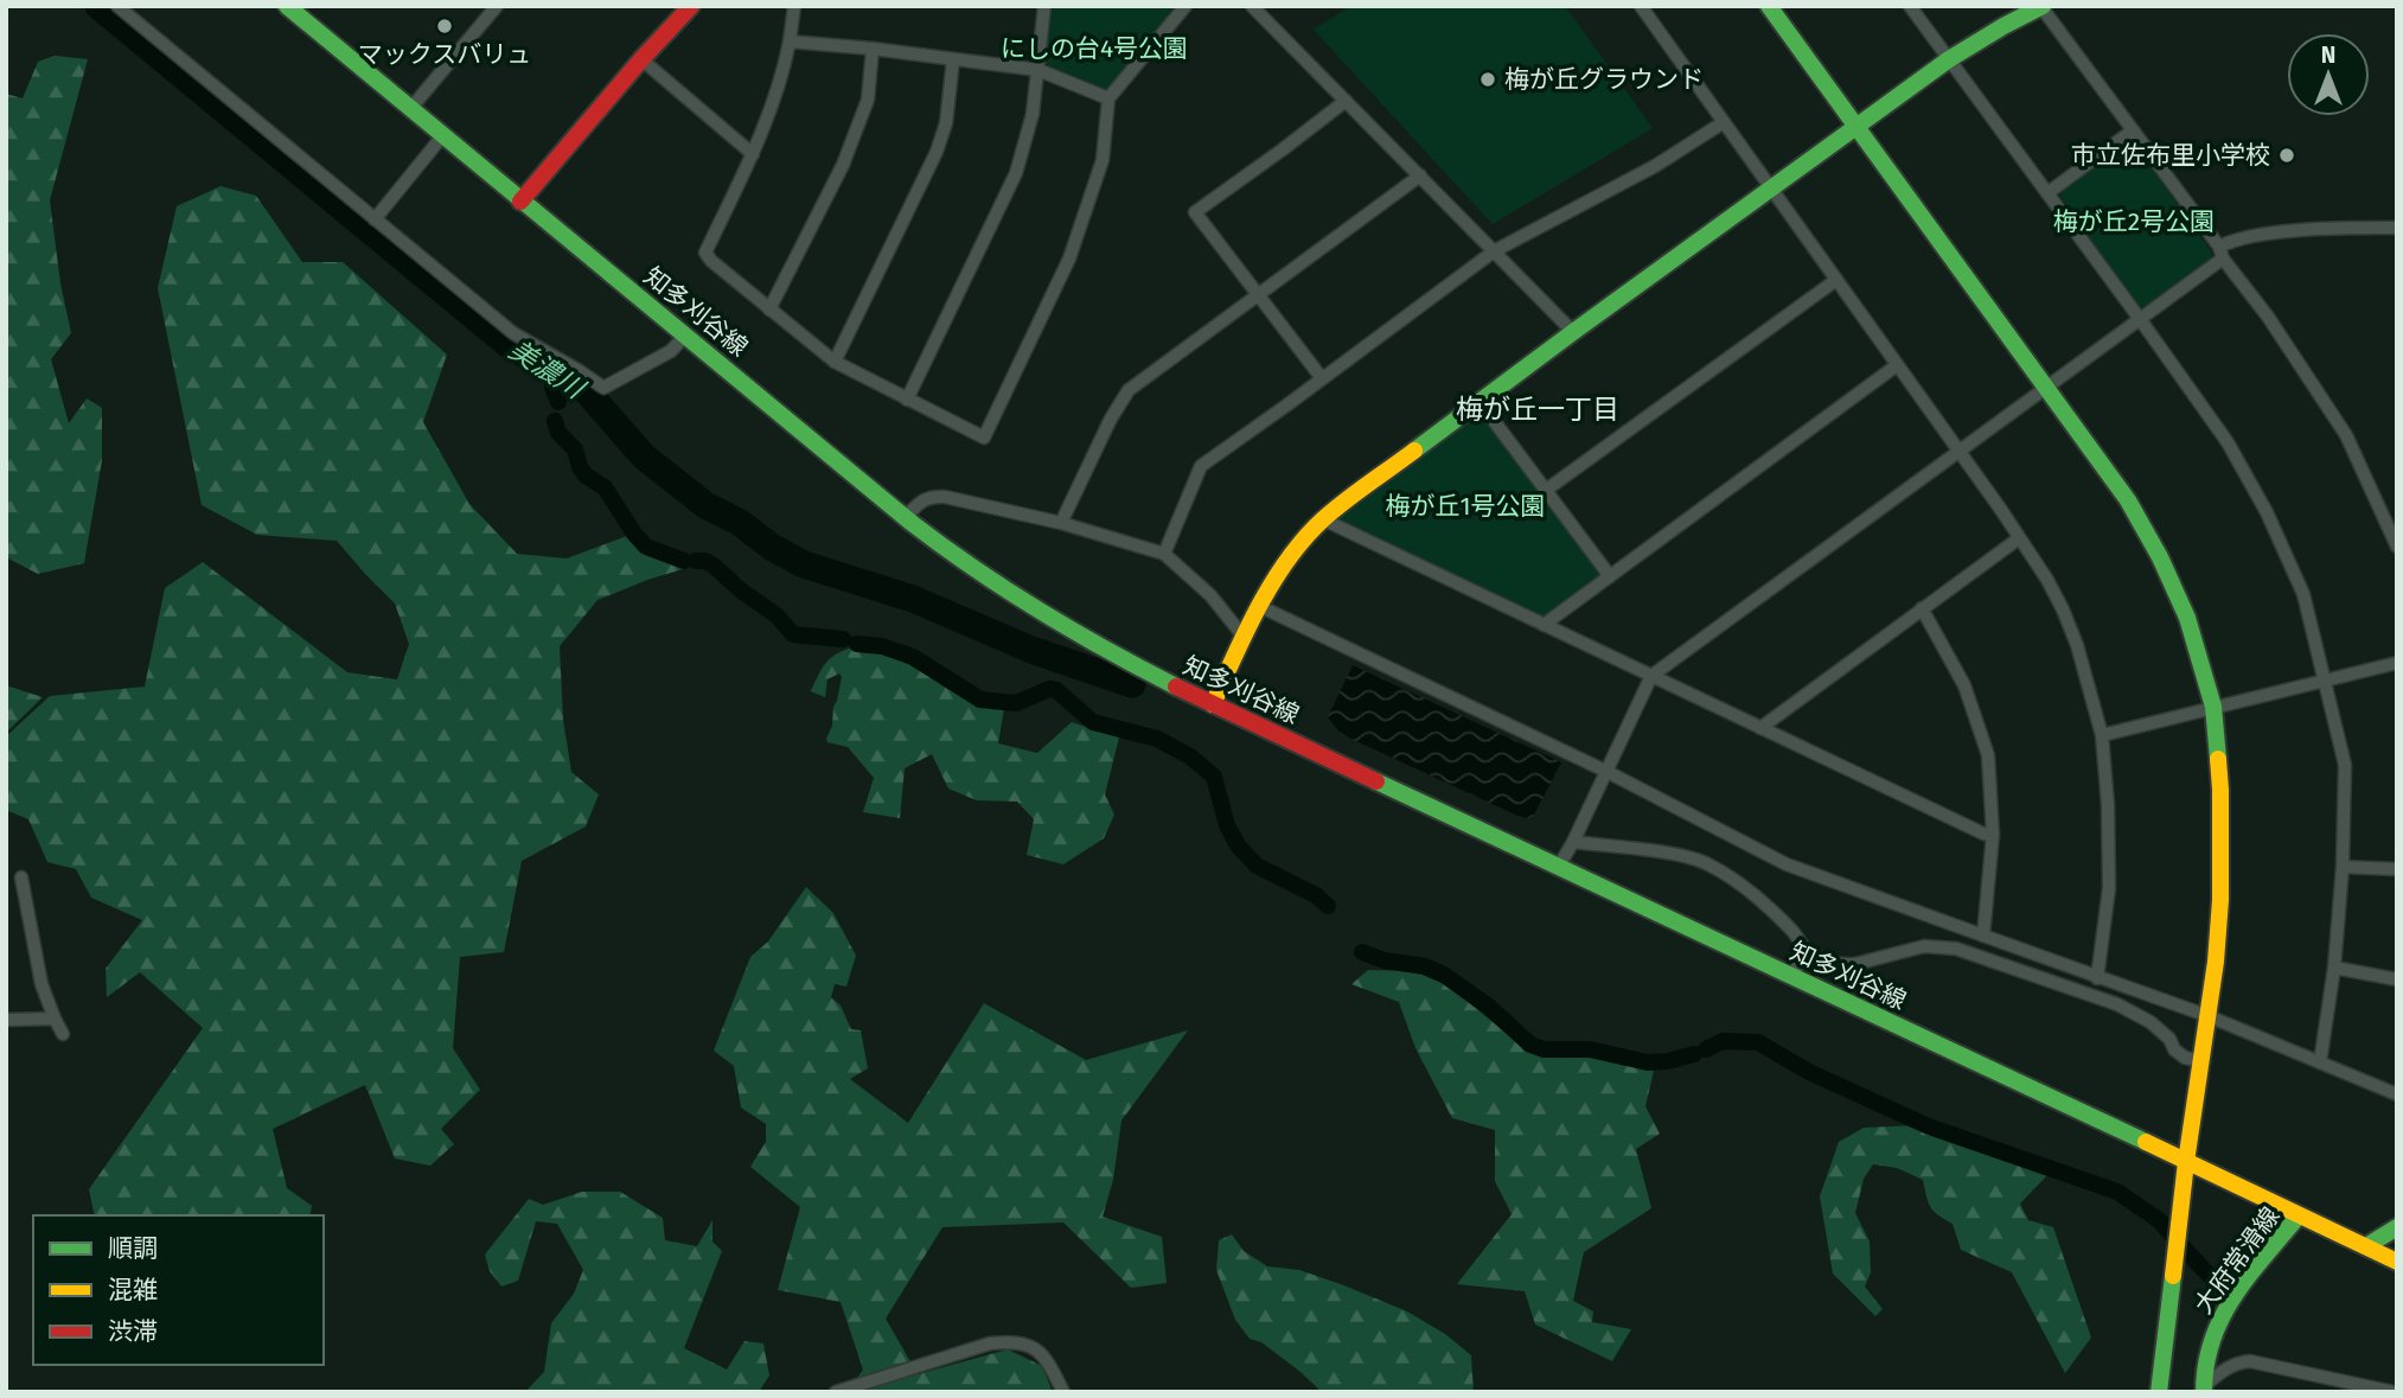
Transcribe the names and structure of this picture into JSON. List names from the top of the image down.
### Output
{
  "streets": {
    "street": ["知多刈谷線", "大府常滑線"]
  },
  "crossings": [
    ["知多刈谷線", "大府常滑線"]
  ],
  "districts": ["梅が丘一丁目"],
  "water": ["美濃川"],
  "parks": ["にしの台4号公園", "梅が丘2号公園", "梅が丘1号公園"],
  "places": ["マックスバリュ", "梅が丘グラウンド", "市立佐布里小学校"],
  "legend": ["順調", "混雑", "渋滞"],
  "north": "top"
}
